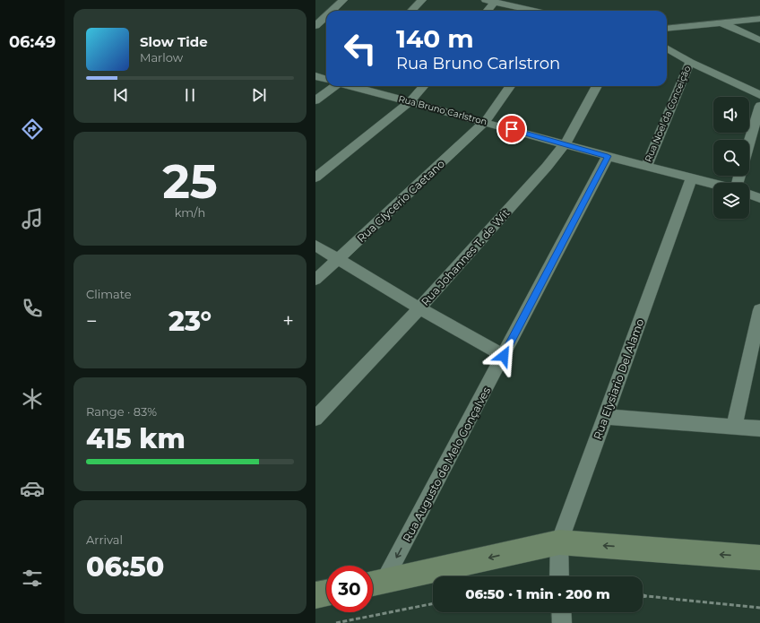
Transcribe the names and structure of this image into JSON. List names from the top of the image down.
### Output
{
  "streets": {
    "street": [
      "Rua Bruno Carlstron",
      "Rua Noel da Conceição",
      "Rua Glycerio Caetano",
      "Rua Johannes T. de Wit",
      "Rua Elysiario Del Alamo",
      "Rua Augusto de Melo Gonçalves"
    ]
  },
  "crossings": [
    ["Rua Bruno Carlstron", "Rua Noel da Conceição"],
    ["Rua Bruno Carlstron", "Rua Glycerio Caetano"],
    ["Rua Bruno Carlstron", "Rua Johannes T. de Wit"],
    ["Rua Bruno Carlstron", "Rua Elysiario Del Alamo"],
    ["Rua Bruno Carlstron", "Rua Augusto de Melo Gonçalves"]
  ],
  "one_way": ["Rua Augusto de Melo Gonçalves"],
  "page": {
    "tabs": "06:49",
    "turn": ["140 m", "Rua Bruno Carlstron"],
    "song": ["Slow Tide", "Marlow"],
    "tile": [
      ["25", "km/h"],
      "Climate",
      ["Range · 83%", "415 km"],
      ["Arrival", "06:50"]
    ],
    "heat": ["−", "23°", "+"],
    "limit": "30",
    "trip": "06:50 · 1 min · 200 m"
  }
}
